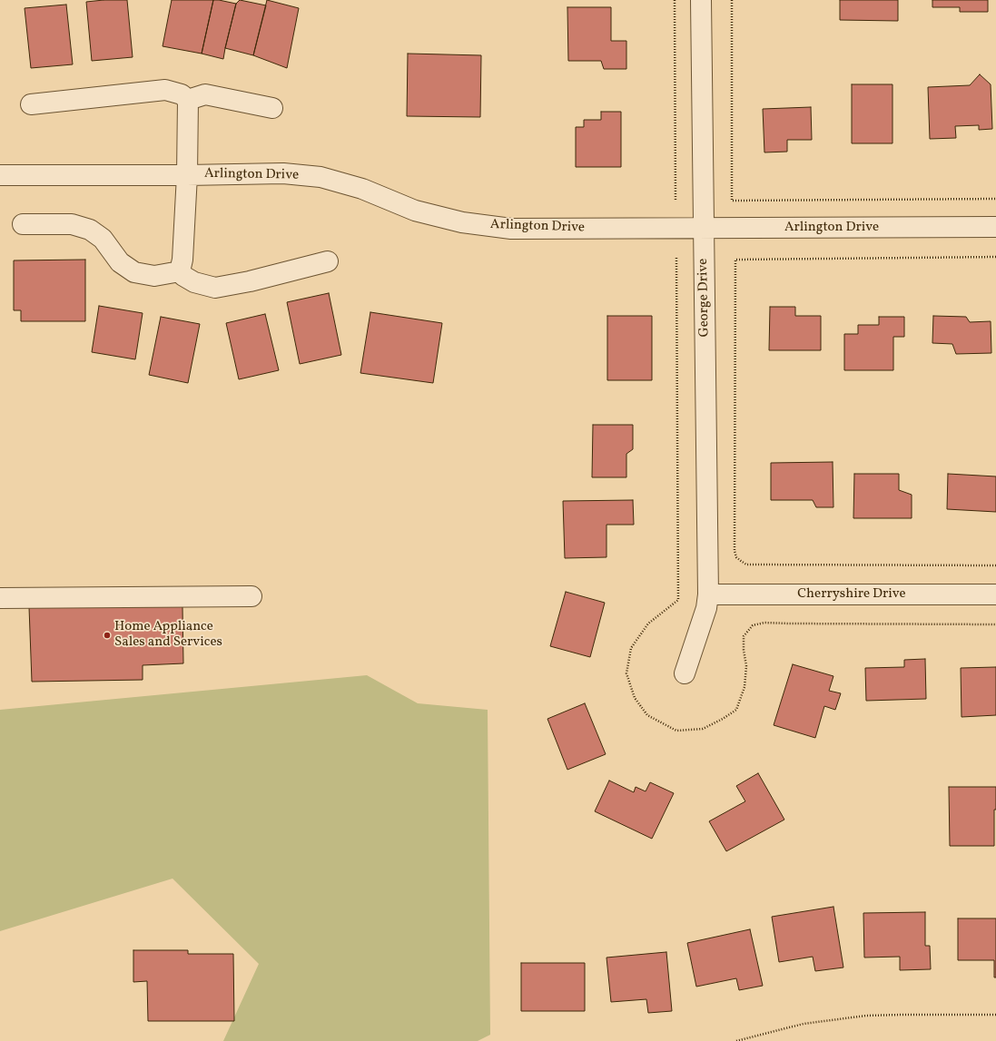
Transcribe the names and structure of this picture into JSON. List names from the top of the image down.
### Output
{
  "streets": {
    "street": ["Arlington Drive", "George Drive", "Cherryshire Drive"]
  },
  "crossings": [
    ["Arlington Drive", "George Drive"],
    ["George Drive", "Cherryshire Drive"]
  ],
  "places": ["Home Appliance Sales and Services"]
}
